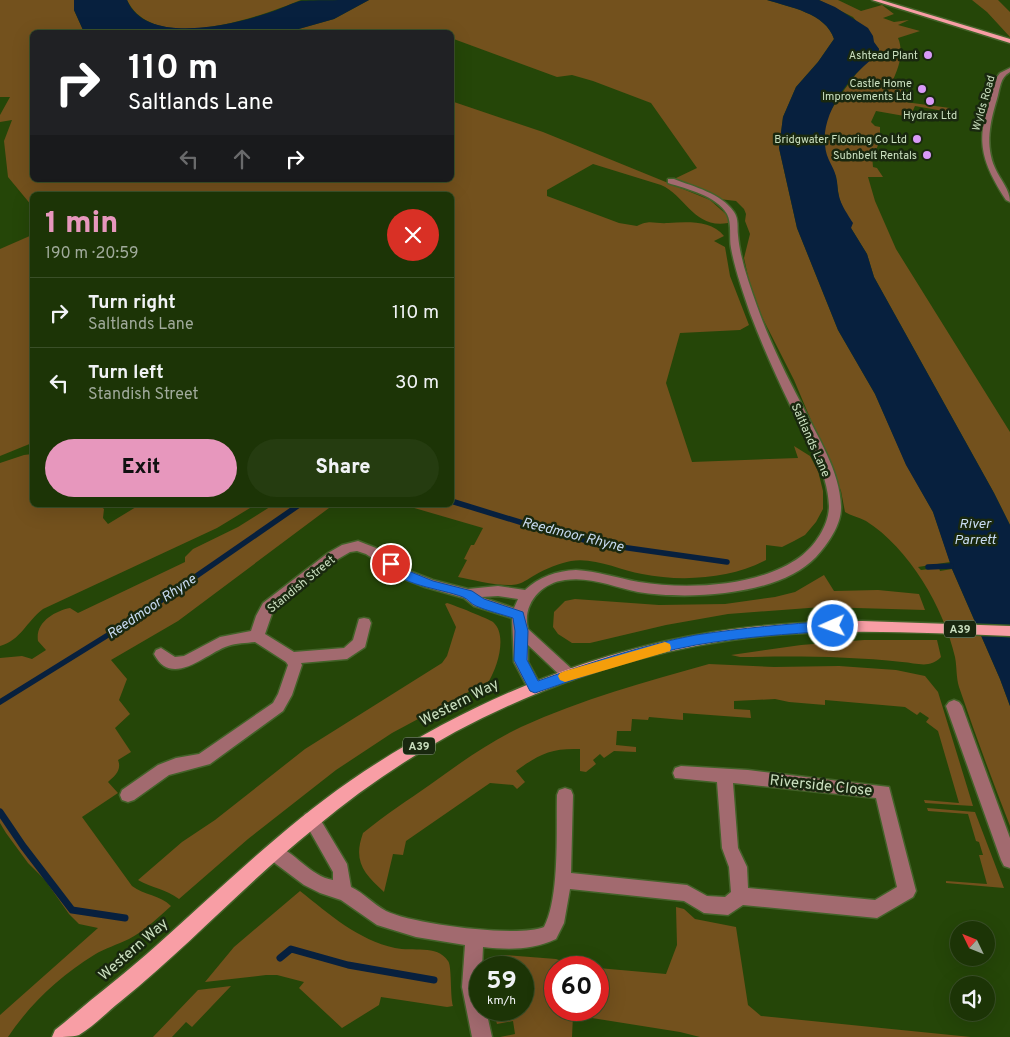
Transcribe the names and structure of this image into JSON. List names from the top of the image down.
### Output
{
  "streets": {
    "main road": ["A39", "Western Way"],
    "street": [
      "Wylds Road",
      "Saltlands Lane",
      "Standish Street",
      "Riverside Close"
    ]
  },
  "crossings": [
    ["Saltlands Lane", "Standish Street"]
  ],
  "water": ["River Parrett", "Reedmoor Rhyne"],
  "places": [
    "Ashtead Plant",
    "Castle Home Improvements Ltd",
    "Hydrax Ltd",
    "Bridgwater Flooring Co Ltd",
    "Subnbelt Rentals"
  ],
  "north": "top left",
  "page": {
    "turn": ["110 m", "Saltlands Lane"],
    "heading": ["1 min", "190 m · 20:59"],
    "list": [
      {
        "name": "Turn right",
        "note": "Saltlands Lane",
        "value": "110 m"
      },
      {
        "name": "Turn left",
        "note": "Standish Street",
        "value": "30 m"
      }
    ],
    "buttons": ["Exit", "Share"],
    "speed": "59 km/h",
    "limit": "60"
  }
}
